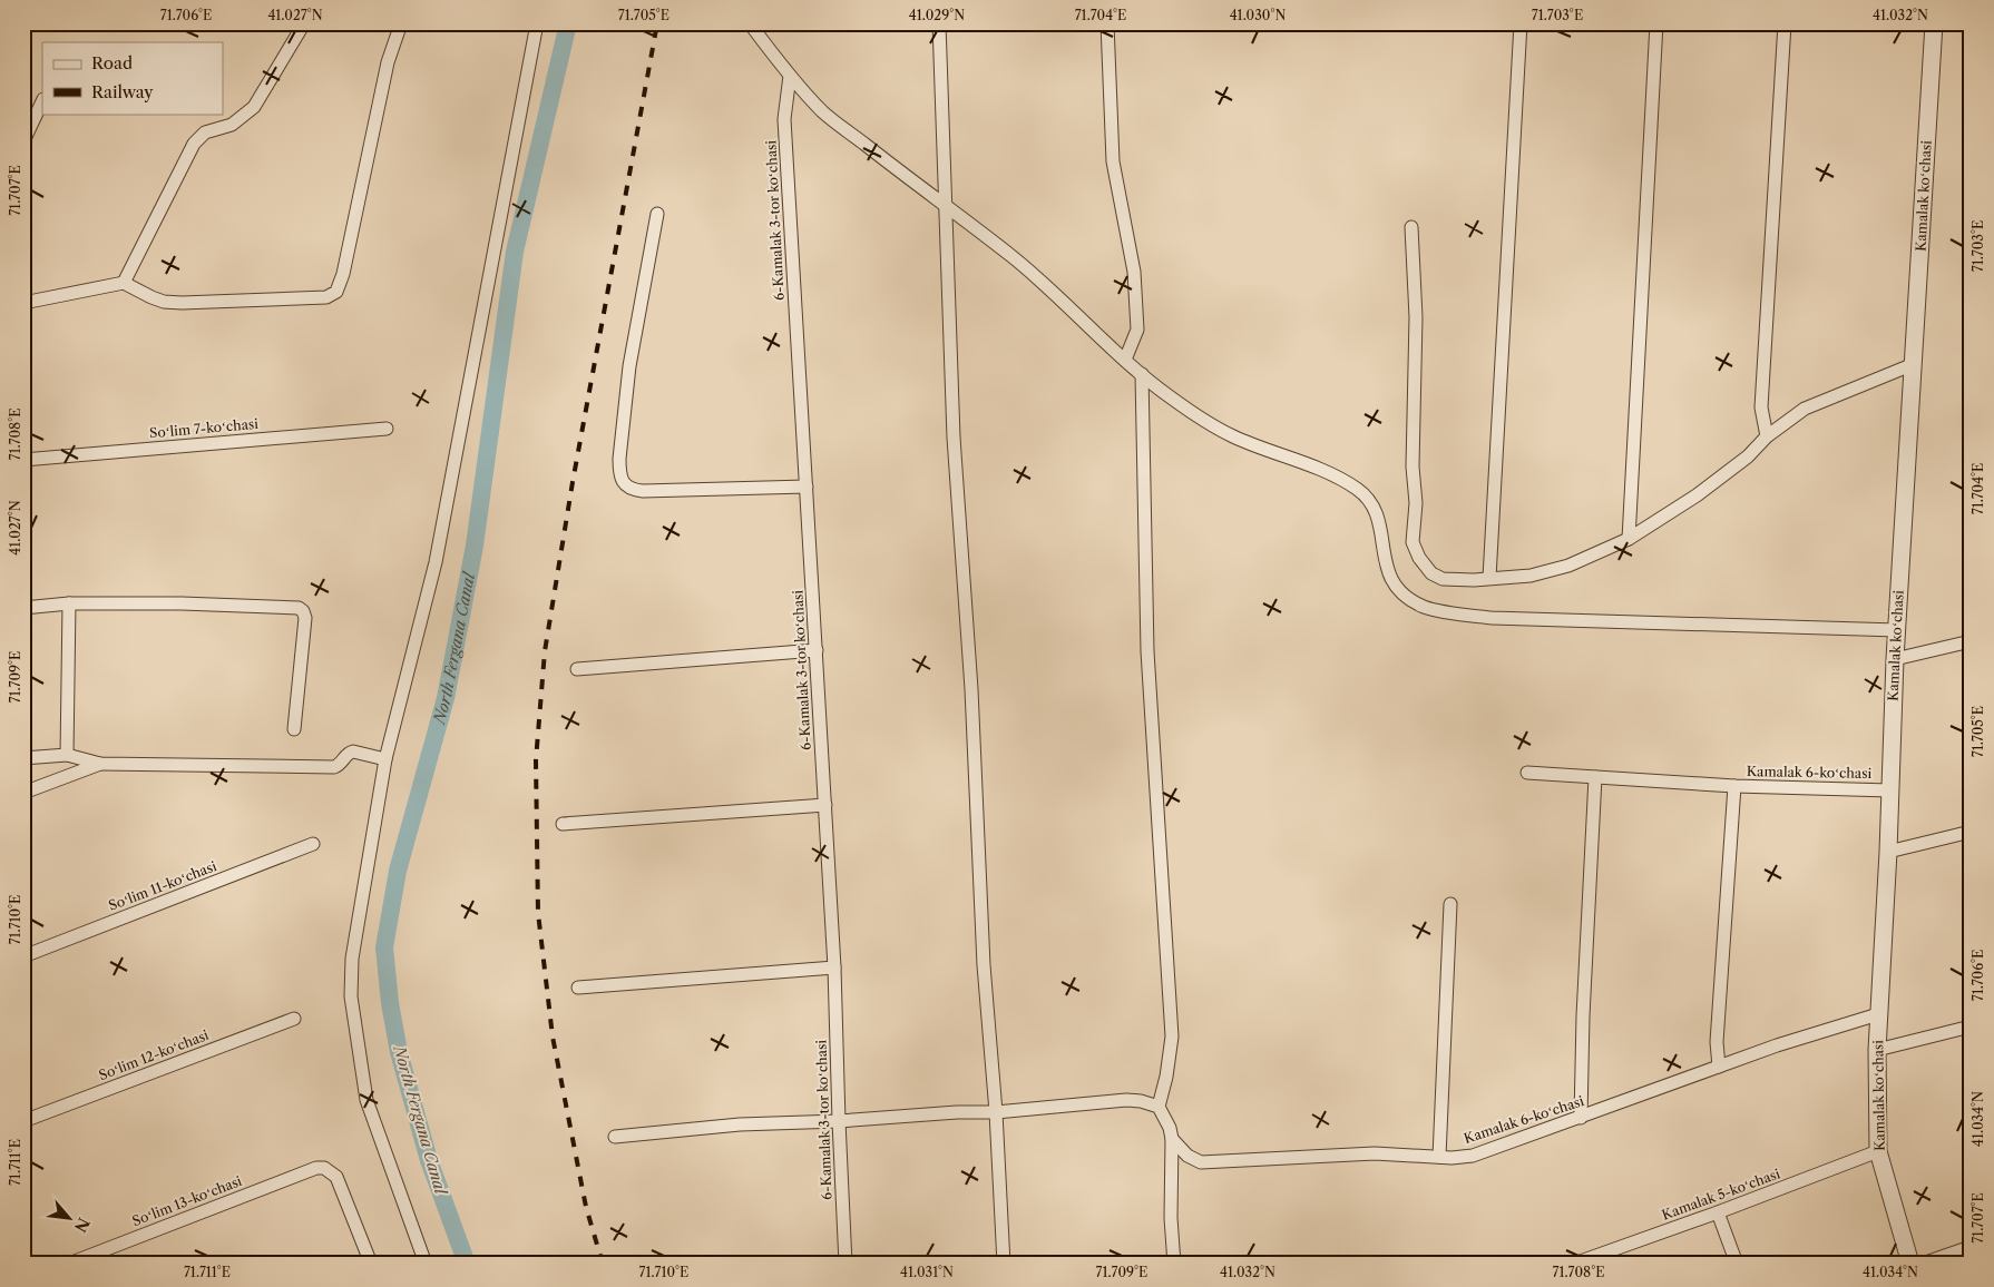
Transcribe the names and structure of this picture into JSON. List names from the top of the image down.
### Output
{
  "streets": {
    "street": [
      "Kamalak koʻchasi",
      "6-Kamalak 3-tor koʻchasi",
      "Soʻlim 7-koʻchasi",
      "Kamalak 6-koʻchasi",
      "Soʻlim 11-koʻchasi",
      "Soʻlim 12-koʻchasi",
      "Kamalak 5-koʻchasi",
      "Soʻlim 13-koʻchasi"
    ]
  },
  "crossings": [
    ["Kamalak koʻchasi", "Kamalak 6-koʻchasi"],
    ["Kamalak koʻchasi", "Kamalak 5-koʻchasi"]
  ],
  "water": ["North Fergana Canal"],
  "legend": ["Road", "Railway"],
  "north": "bottom right",
  "coordinates": [
    "71.706°E",
    "41.027°N",
    "71.705°E",
    "41.029°N",
    "71.704°E",
    "41.030°N",
    "71.703°E",
    "41.032°N",
    "71.707°E",
    "71.708°E",
    "71.709°E",
    "71.710°E",
    "41.034°N",
    "71.711°E",
    "41.031°N"
  ]
}
